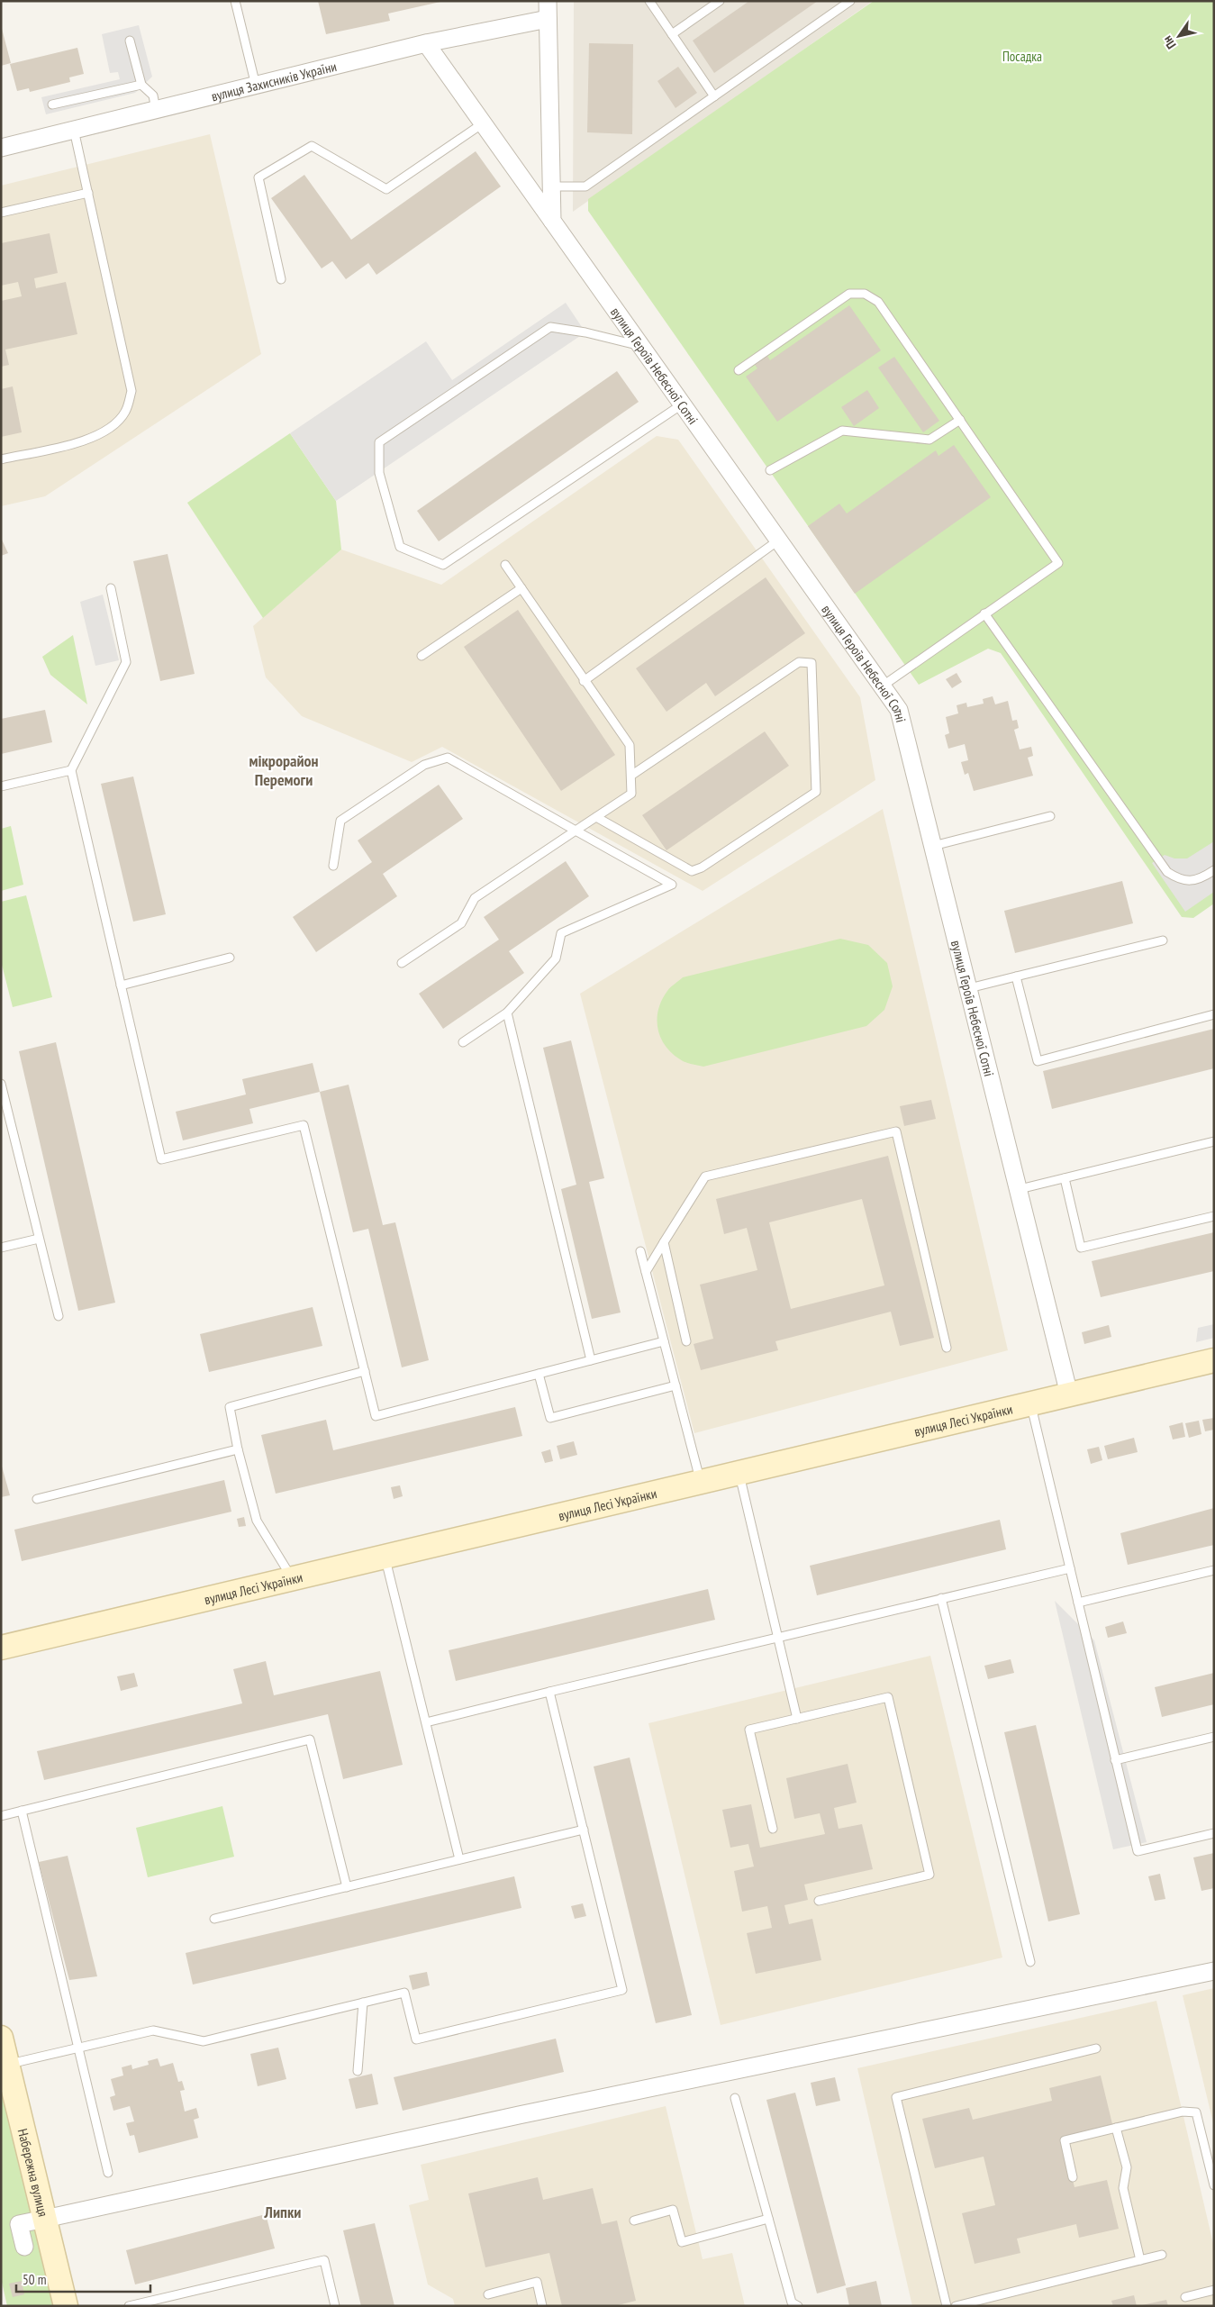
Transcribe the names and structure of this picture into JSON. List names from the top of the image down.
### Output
{
  "streets": {
    "main road": ["вулиця Лесі Українки", "Набережна вулиця"],
    "street": ["вулиця Захисників України", "вулиця Героїв Небесної Сотні"]
  },
  "crossings": [
    ["вулиця Захисників України", "вулиця Героїв Небесної Сотні"],
    ["вулиця Героїв Небесної Сотні", "вулиця Лесі Українки"]
  ],
  "districts": ["мікрорайон Перемоги", "Липки"],
  "parks": ["Посадка"],
  "scale_bar": "50 m",
  "north": "bottom left"
}
